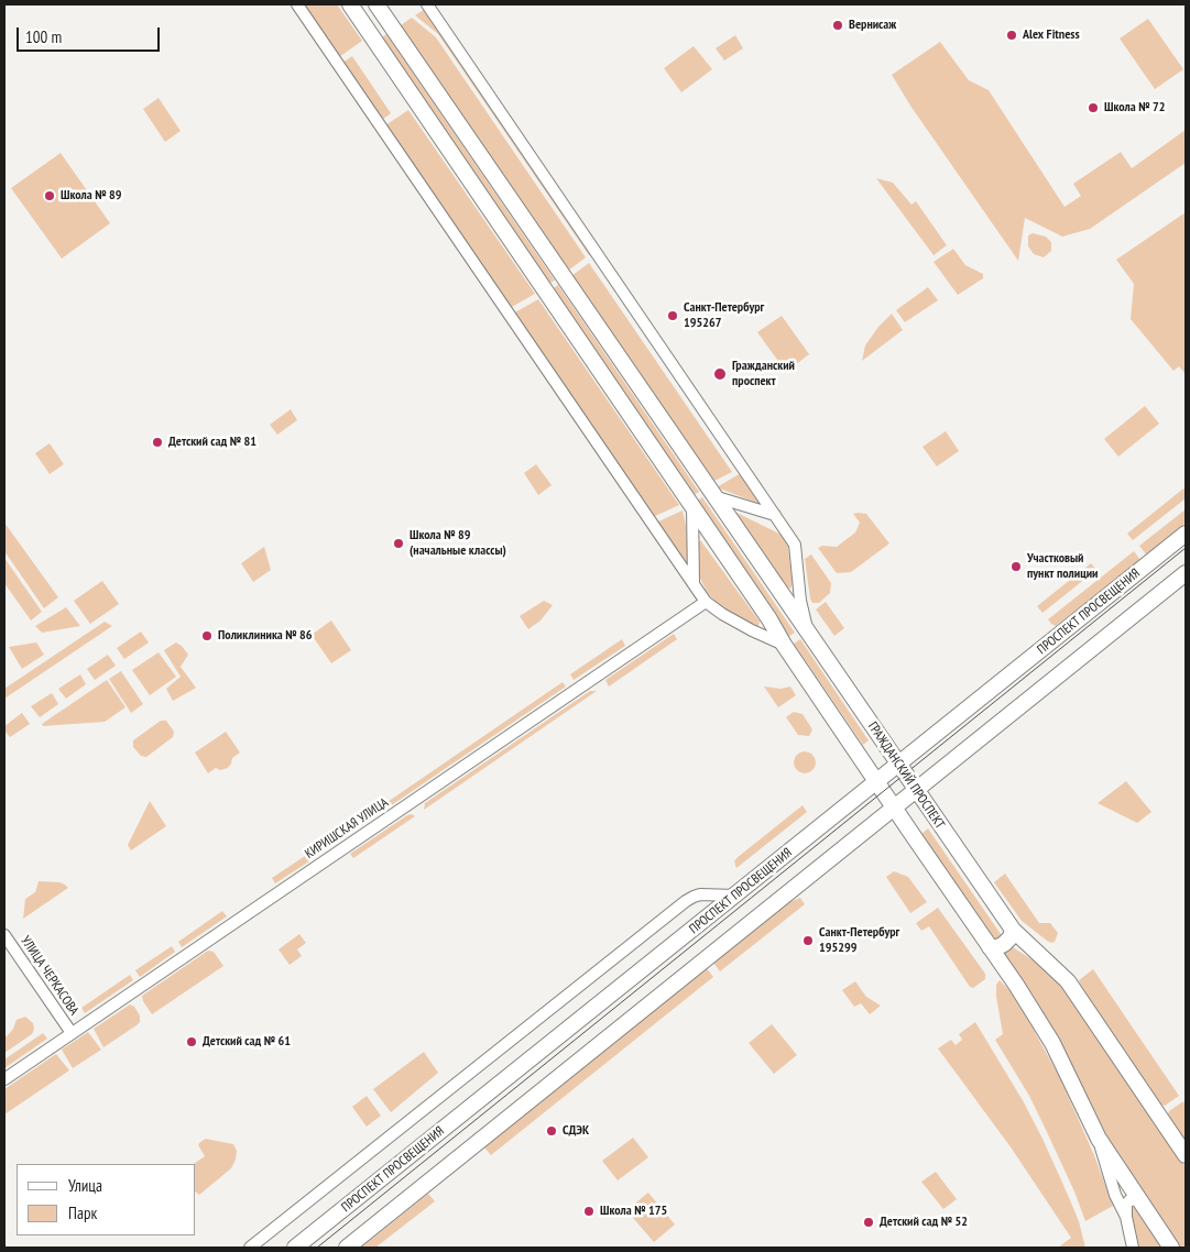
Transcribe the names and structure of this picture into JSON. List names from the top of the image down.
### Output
{
  "streets": {
    "main road": ["ПРОСПЕКТ ПРОСВЕЩЕНИЯ", "ГРАЖДАНСКИЙ ПРОСПЕКТ"],
    "street": ["КИРИШСКАЯ УЛИЦА", "УЛИЦА ЧЕРКАСОВА"]
  },
  "crossings": [
    ["ПРОСПЕКТ ПРОСВЕЩЕНИЯ", "ГРАЖДАНСКИЙ ПРОСПЕКТ"],
    ["КИРИШСКАЯ УЛИЦА", "УЛИЦА ЧЕРКАСОВА"]
  ],
  "places": [
    "Вернисаж",
    "Alex Fitness",
    "Школа № 72",
    "Школа № 89",
    "Санкт-Петербург 195267",
    "Гражданский проспект",
    "Детский сад № 81",
    "Школа № 89 (начальные классы)",
    "Участковый пункт полиции",
    "Поликлиника № 86",
    "Санкт-Петербург 195299",
    "Детский сад № 61",
    "СДЭК",
    "Школа № 175",
    "Детский сад № 52"
  ],
  "legend": ["Улица", "Парк"],
  "scale_bar": "100 m"
}
